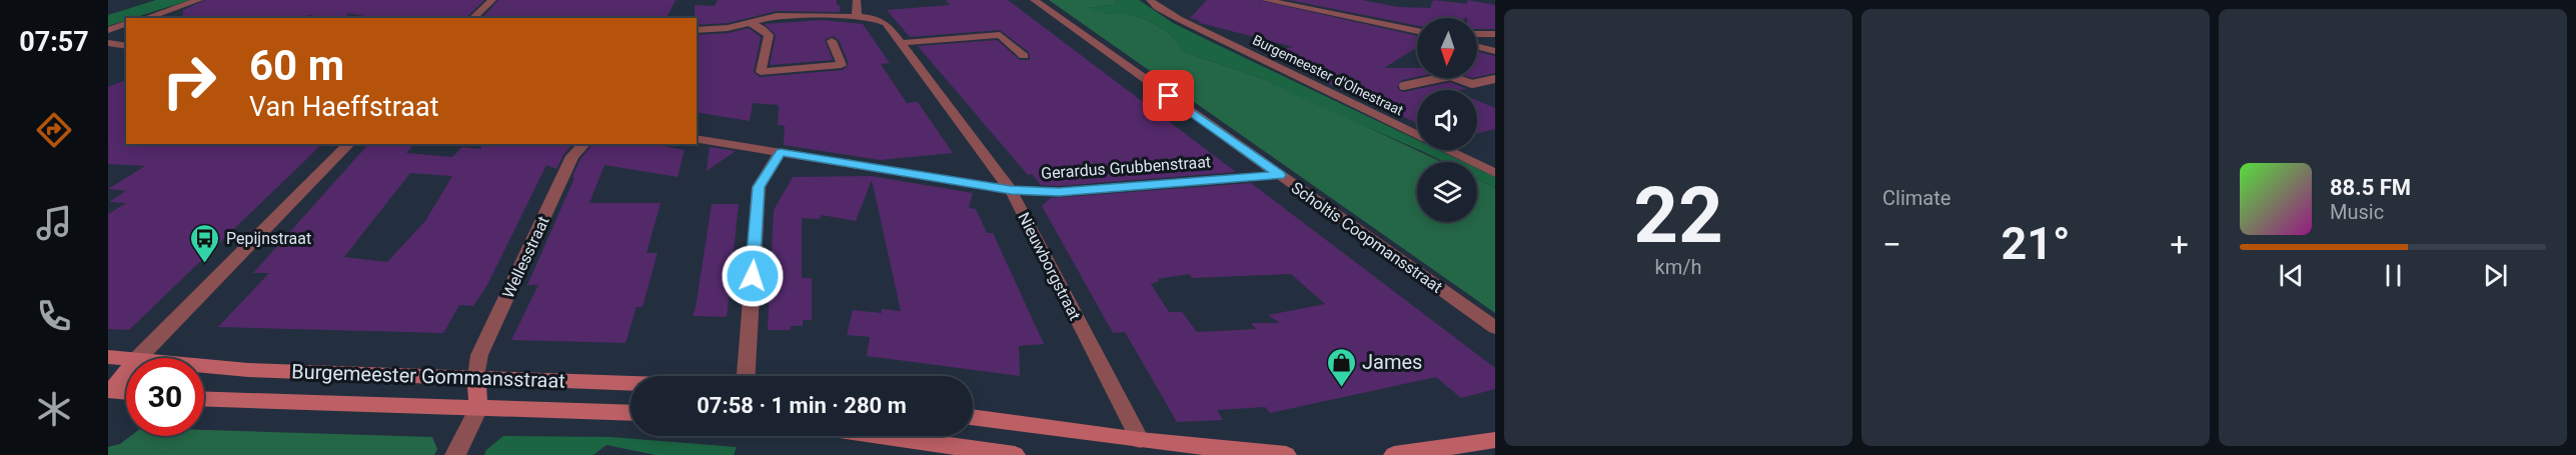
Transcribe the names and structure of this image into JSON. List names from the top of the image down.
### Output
{
  "streets": {
    "street": [
      "Burgemeester d'Olnestraat",
      "Gerardus Grubbenstraat",
      "Scholtis Coopmansstraat",
      "Wellesstraat",
      "Nieuwborgstraat",
      "Burgemeester Gommansstraat"
    ]
  },
  "crossings": [
    ["Gerardus Grubbenstraat", "Scholtis Coopmansstraat"],
    ["Gerardus Grubbenstraat", "Nieuwborgstraat"],
    ["Wellesstraat", "Burgemeester Gommansstraat"]
  ],
  "places": {
    "bus stop": ["Pepijnstraat"],
    "shop": ["James"]
  },
  "north": "bottom",
  "page": {
    "tabs": "07:57",
    "tile": [
      ["22", "km/h"],
      "Climate"
    ],
    "turn": ["60 m", "Van Haeffstraat"],
    "song": ["88.5 FM", "Music"],
    "heat": ["−", "21°", "+"],
    "limit": "30",
    "trip": "07:58 · 1 min · 280 m"
  }
}
